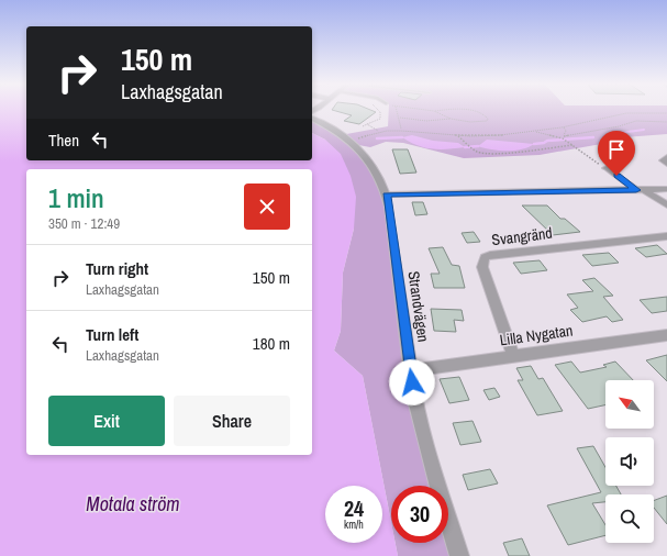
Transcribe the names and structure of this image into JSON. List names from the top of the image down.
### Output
{
  "streets": {
    "street": ["Svangränd", "Strandvägen", "Lilla Nygatan"]
  },
  "crossings": [
    ["Svangränd", "Lilla Nygatan"],
    ["Strandvägen", "Lilla Nygatan"]
  ],
  "water": ["Motala ström"],
  "north": "top left",
  "page": {
    "turn": ["150 m", "Laxhagsgatan"],
    "then": "Then",
    "heading": ["1 min", "350 m · 12:49"],
    "list": [
      {
        "name": "Turn right",
        "note": "Laxhagsgatan",
        "value": "150 m"
      },
      {
        "name": "Turn left",
        "note": "Laxhagsgatan",
        "value": "180 m"
      }
    ],
    "buttons": ["Exit", "Share"],
    "speed": "24 km/h",
    "limit": "30"
  }
}
